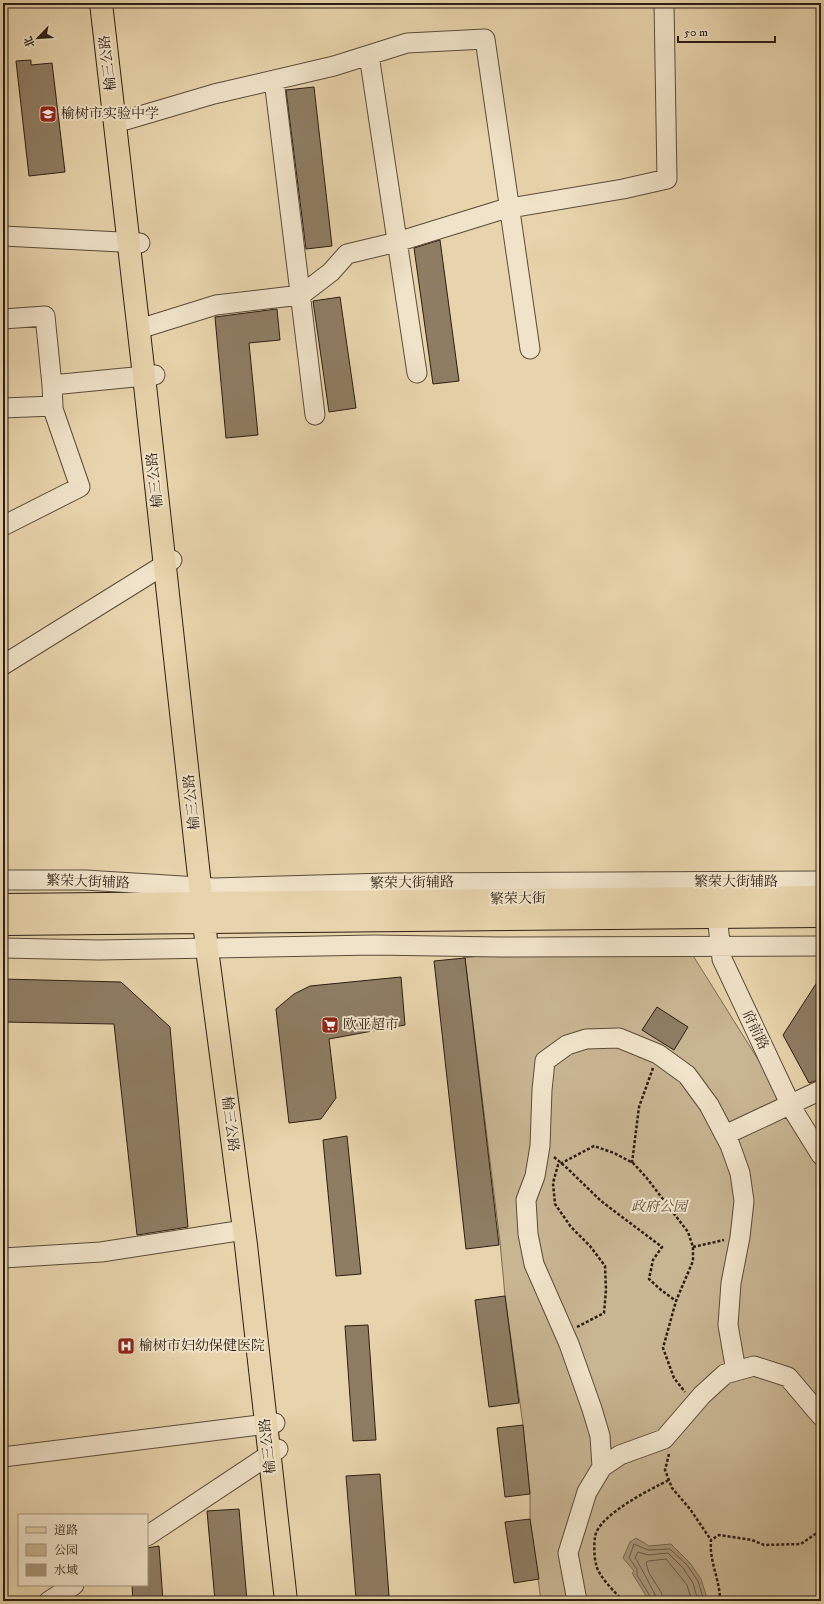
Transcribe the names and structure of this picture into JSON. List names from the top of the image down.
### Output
{
  "streets": {
    "main road": ["榆三公路", "繁荣大街"],
    "street": ["繁荣大街辅路", "府前路"]
  },
  "crossings": [
    ["榆三公路", "繁荣大街辅路"],
    ["榆三公路", "繁荣大街"],
    ["繁荣大街辅路", "繁荣大街"],
    ["繁荣大街", "府前路"]
  ],
  "parks": ["政府公园"],
  "places": {
    "school or university": ["榆树市实验中学"],
    "supermarket": ["欧亚超市"],
    "hospital": ["榆树市妇幼保健医院"]
  },
  "legend": ["道路", "公园", "水域"],
  "scale_bar": "50 m",
  "north": "bottom left"
}
